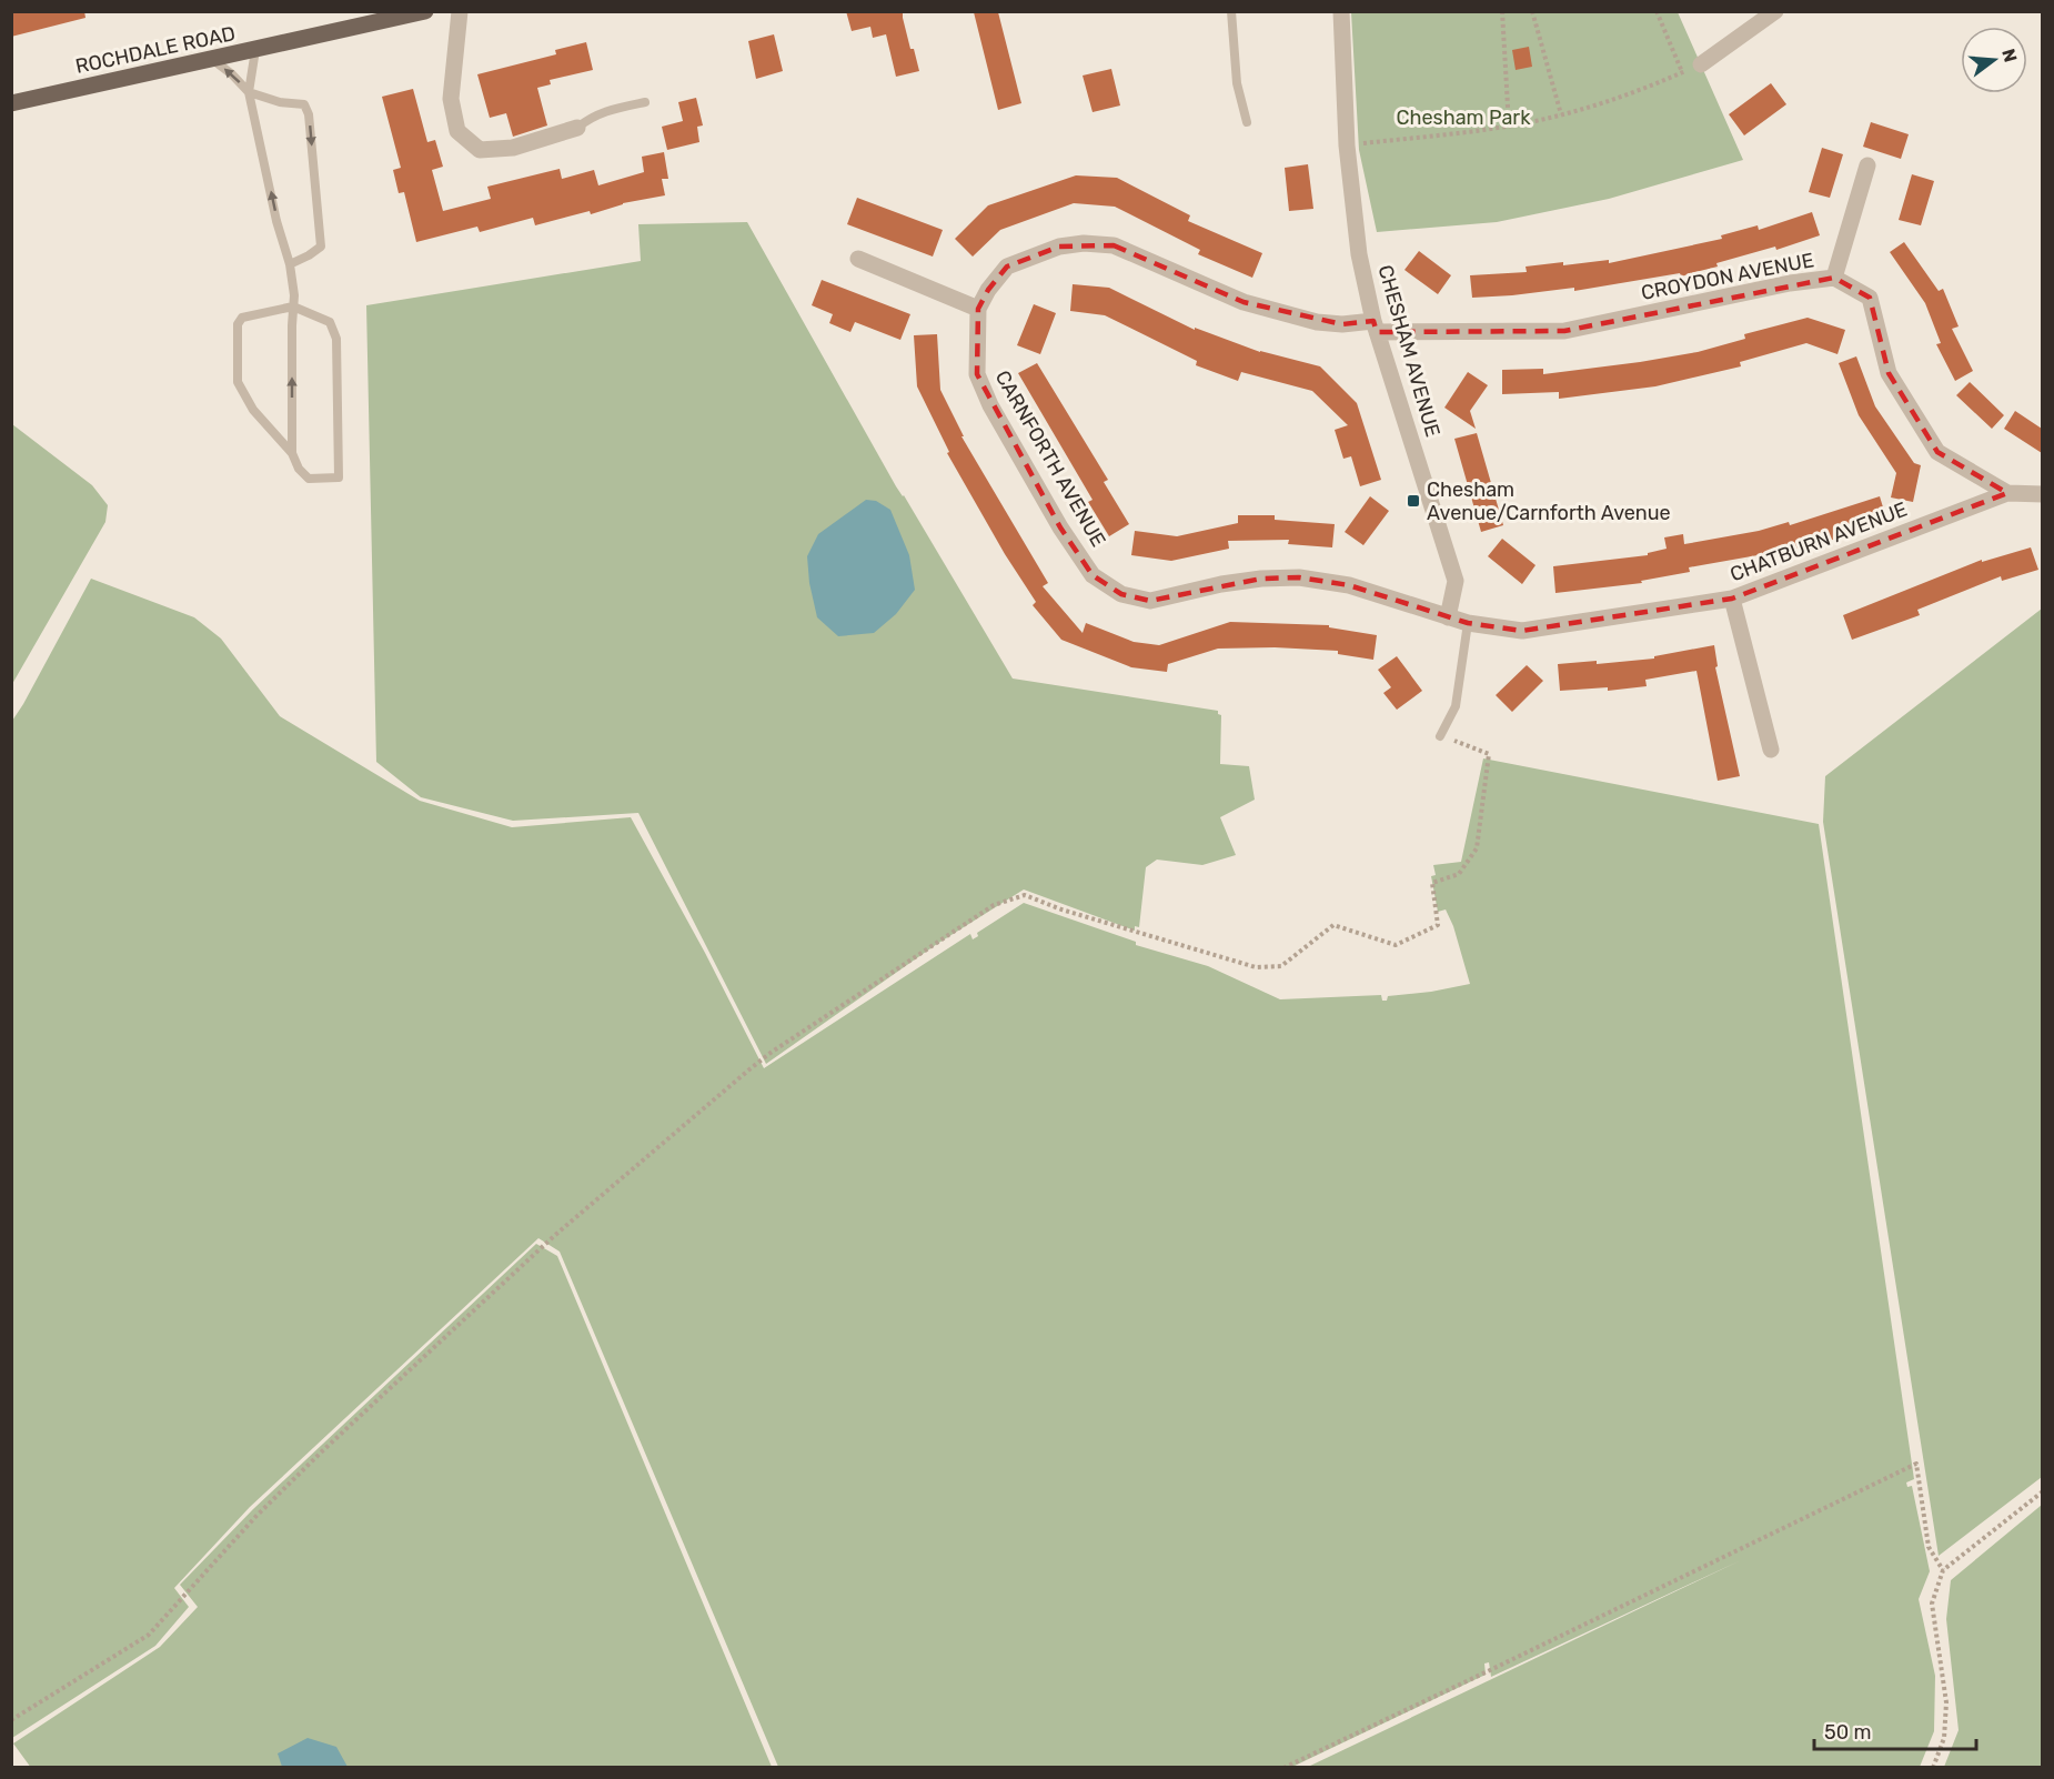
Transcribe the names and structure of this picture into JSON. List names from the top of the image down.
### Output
{
  "streets": {
    "main road": ["ROCHDALE ROAD"],
    "street": [
      "CROYDON AVENUE",
      "CHESHAM AVENUE",
      "CARNFORTH AVENUE",
      "CHATBURN AVENUE"
    ]
  },
  "crossings": [
    ["CROYDON AVENUE", "CHESHAM AVENUE"],
    ["CROYDON AVENUE", "CHATBURN AVENUE"],
    ["CHESHAM AVENUE", "CARNFORTH AVENUE"],
    ["CHESHAM AVENUE", "CHATBURN AVENUE"],
    ["CARNFORTH AVENUE", "CHATBURN AVENUE"]
  ],
  "parks": ["Chesham Park"],
  "places": {
    "transit": ["Chesham Avenue/Carnforth Avenue"]
  },
  "scale_bar": "50 m",
  "north": "right"
}
